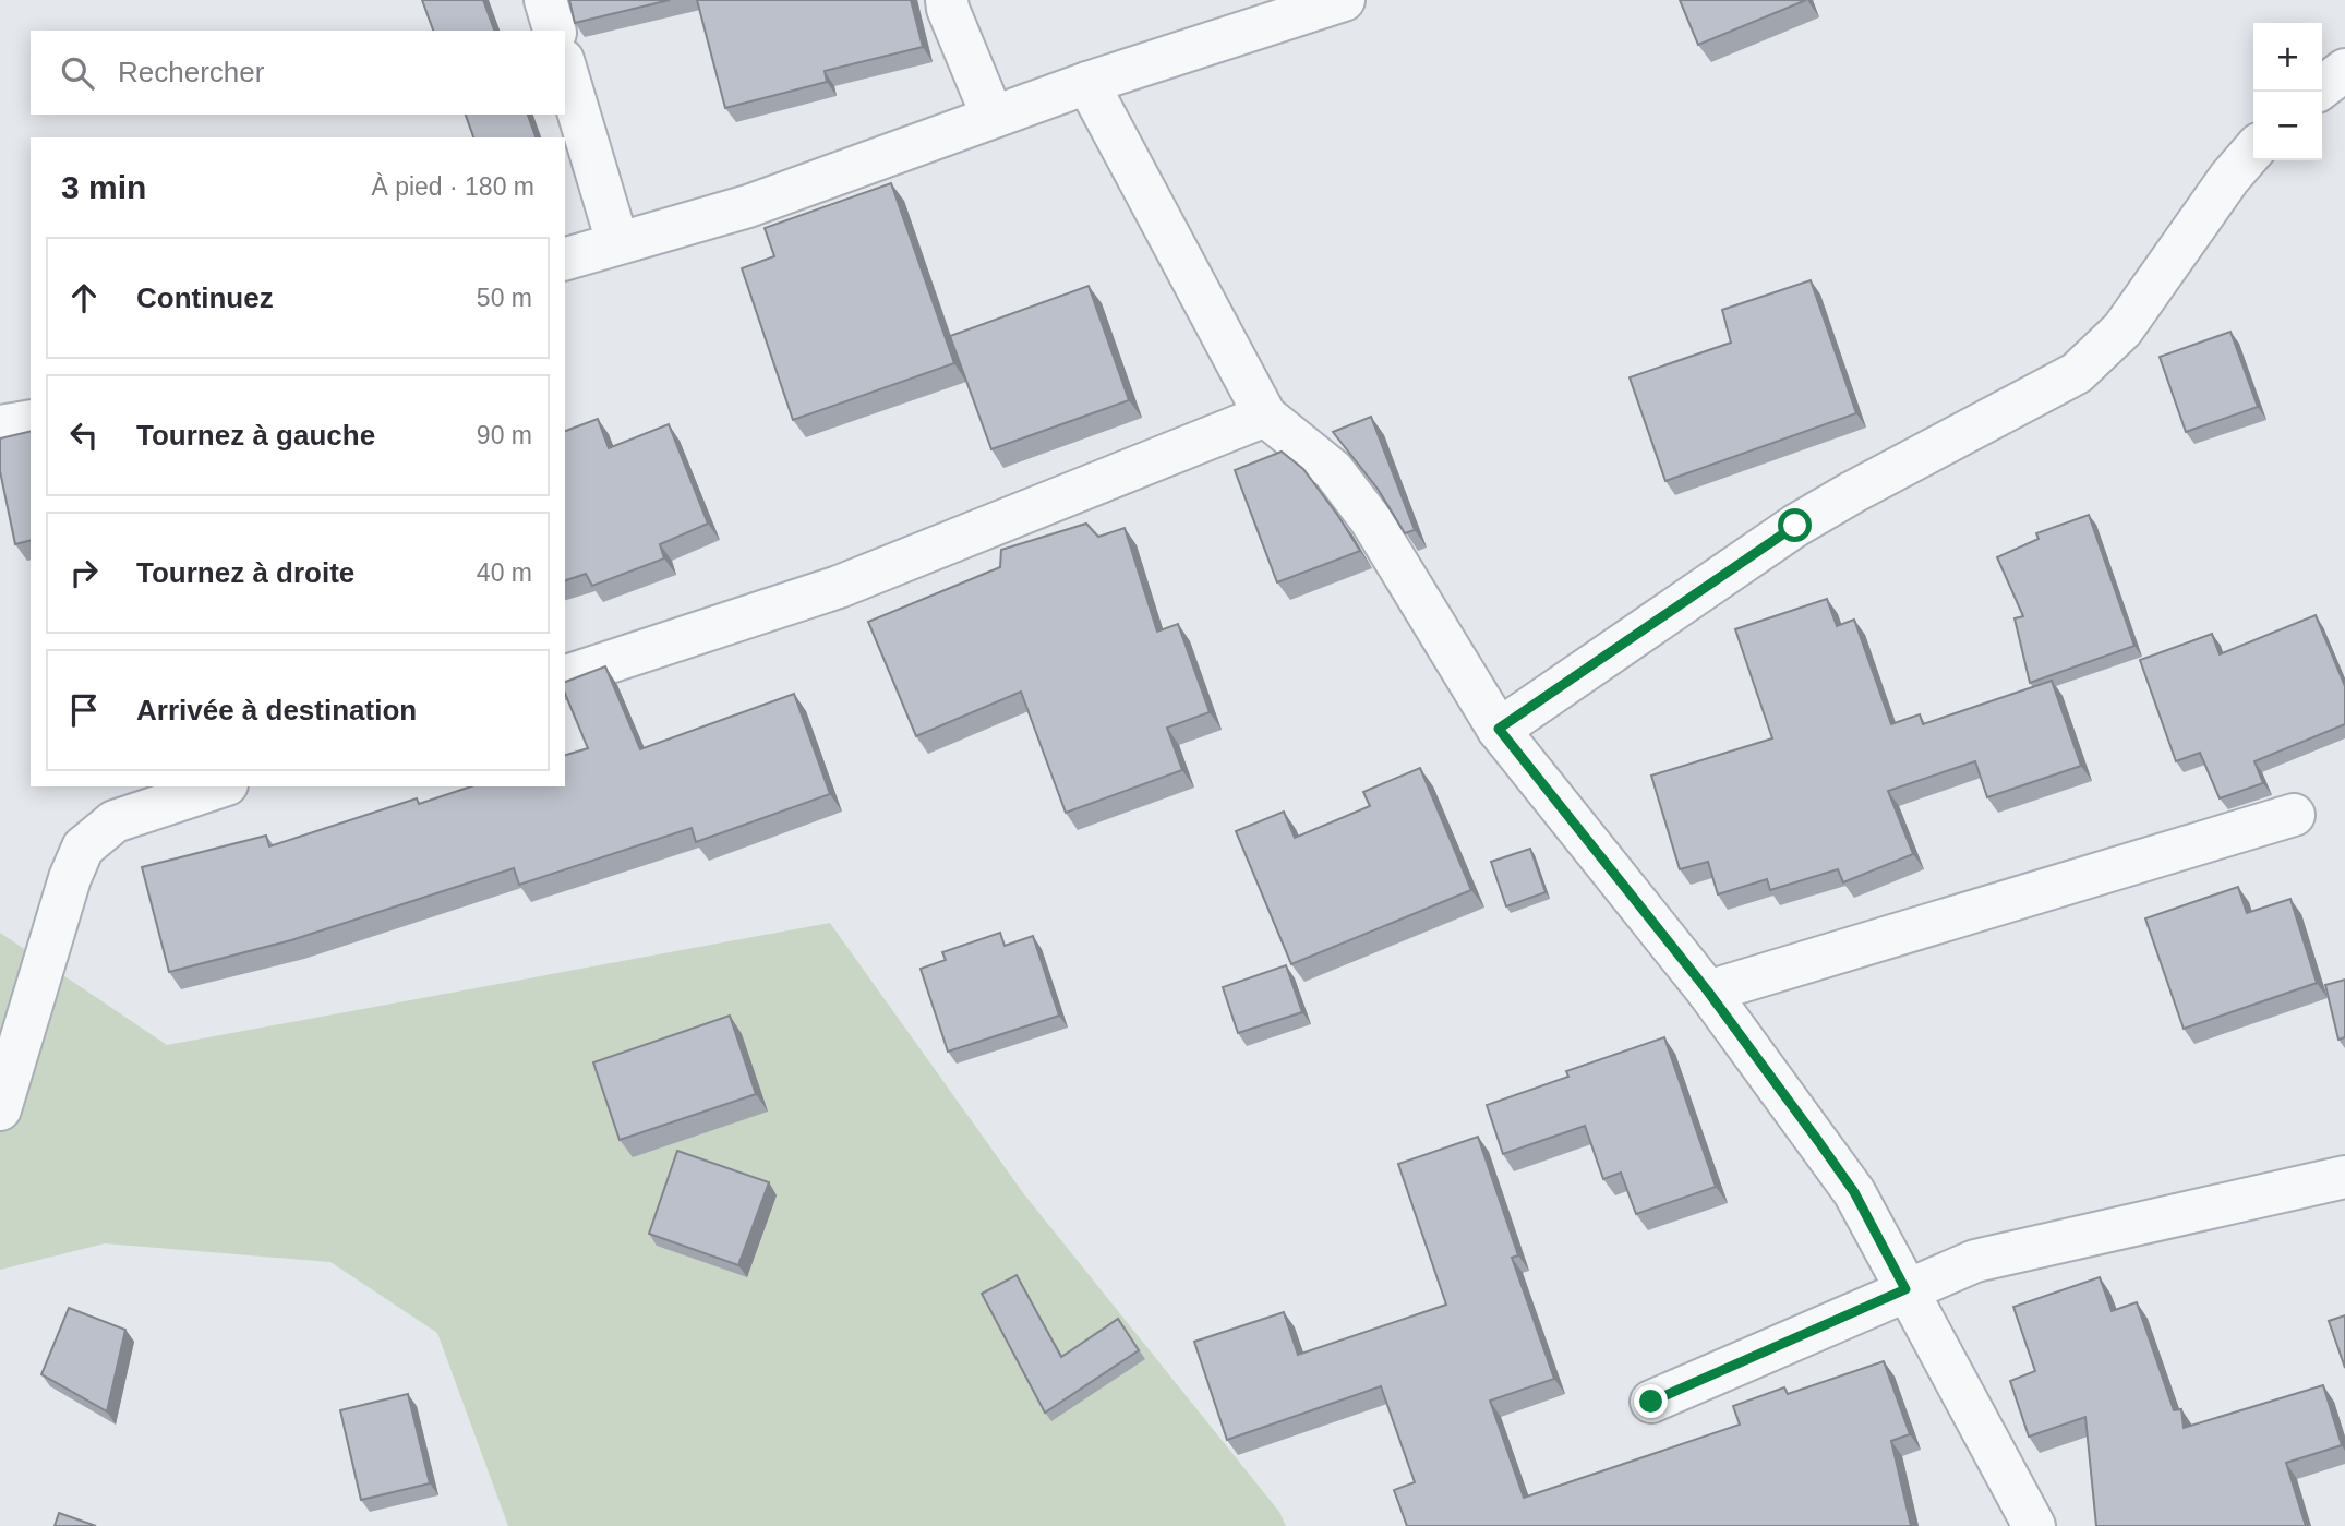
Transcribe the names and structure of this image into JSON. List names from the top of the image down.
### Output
{
  "page": {
    "map_buttons": ["+", "−"],
    "search": "Rechercher",
    "heading": ["3 min", "À pied · 180 m"],
    "list": [
      ["Continuez", "50 m"],
      ["Tournez à gauche", "90 m"],
      ["Tournez à droite", "40 m"],
      "Arrivée à destination"
    ]
  }
}
